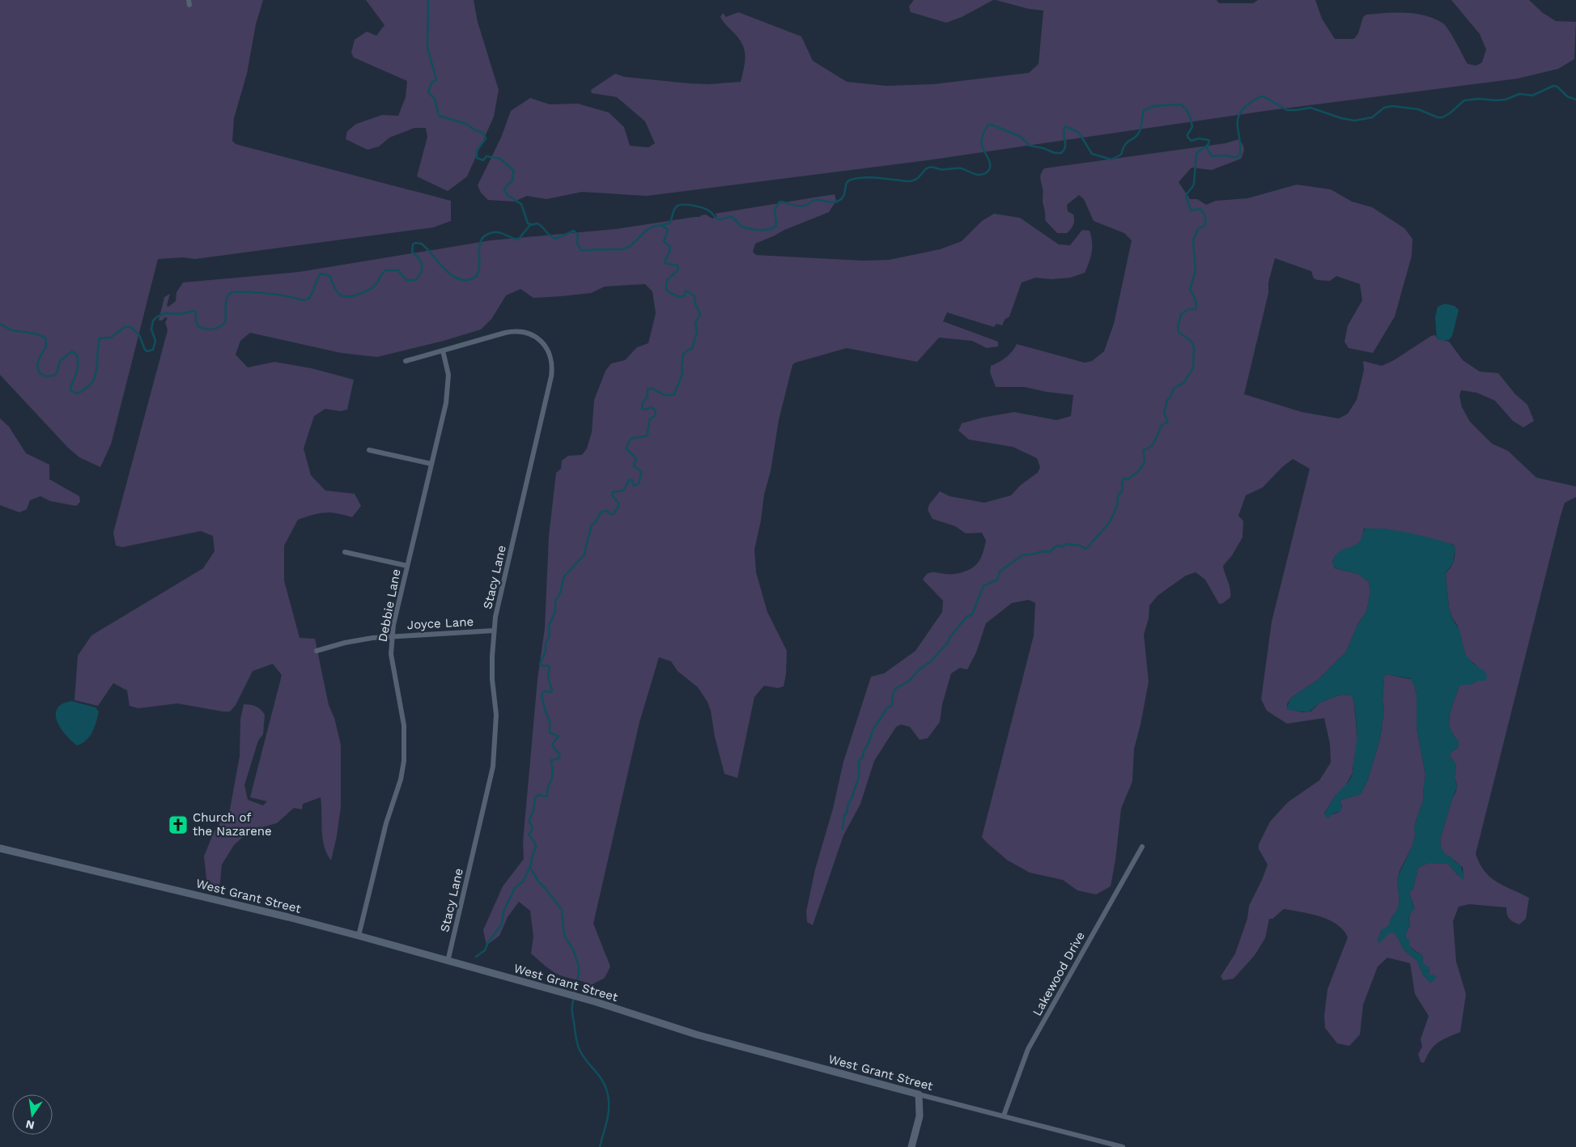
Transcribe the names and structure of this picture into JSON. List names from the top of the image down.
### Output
{
  "streets": {
    "main road": ["West Grant Street"],
    "street": [
      "Stacy Lane",
      "Debbie Lane",
      "Joyce Lane",
      "Lakewood Drive"
    ]
  },
  "crossings": [
    ["Stacy Lane", "Debbie Lane"],
    ["Stacy Lane", "Joyce Lane"],
    ["Stacy Lane", "West Grant Street"],
    ["Debbie Lane", "Joyce Lane"],
    ["Debbie Lane", "West Grant Street"],
    ["West Grant Street", "Lakewood Drive"]
  ],
  "places": {
    "church": ["Church of the Nazarene"]
  },
  "north": "bottom"
}
